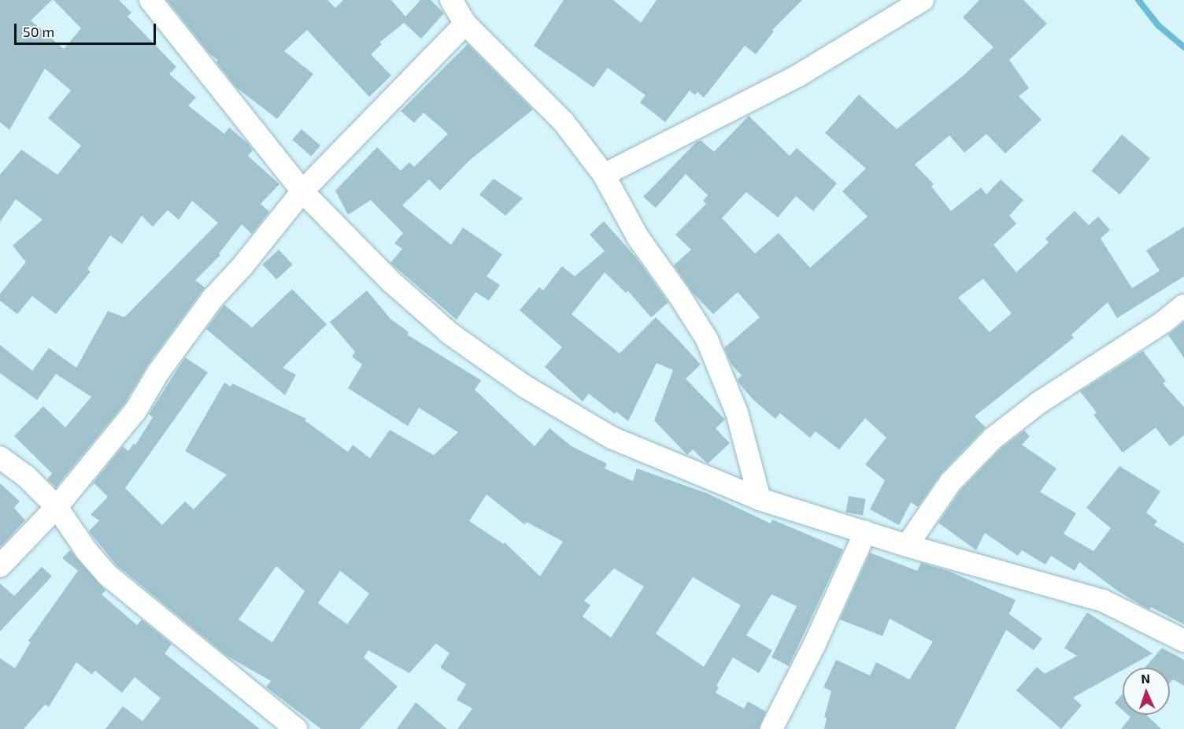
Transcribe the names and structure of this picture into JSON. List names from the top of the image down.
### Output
{
  "scale_bar": "50 m",
  "north": "top"
}
